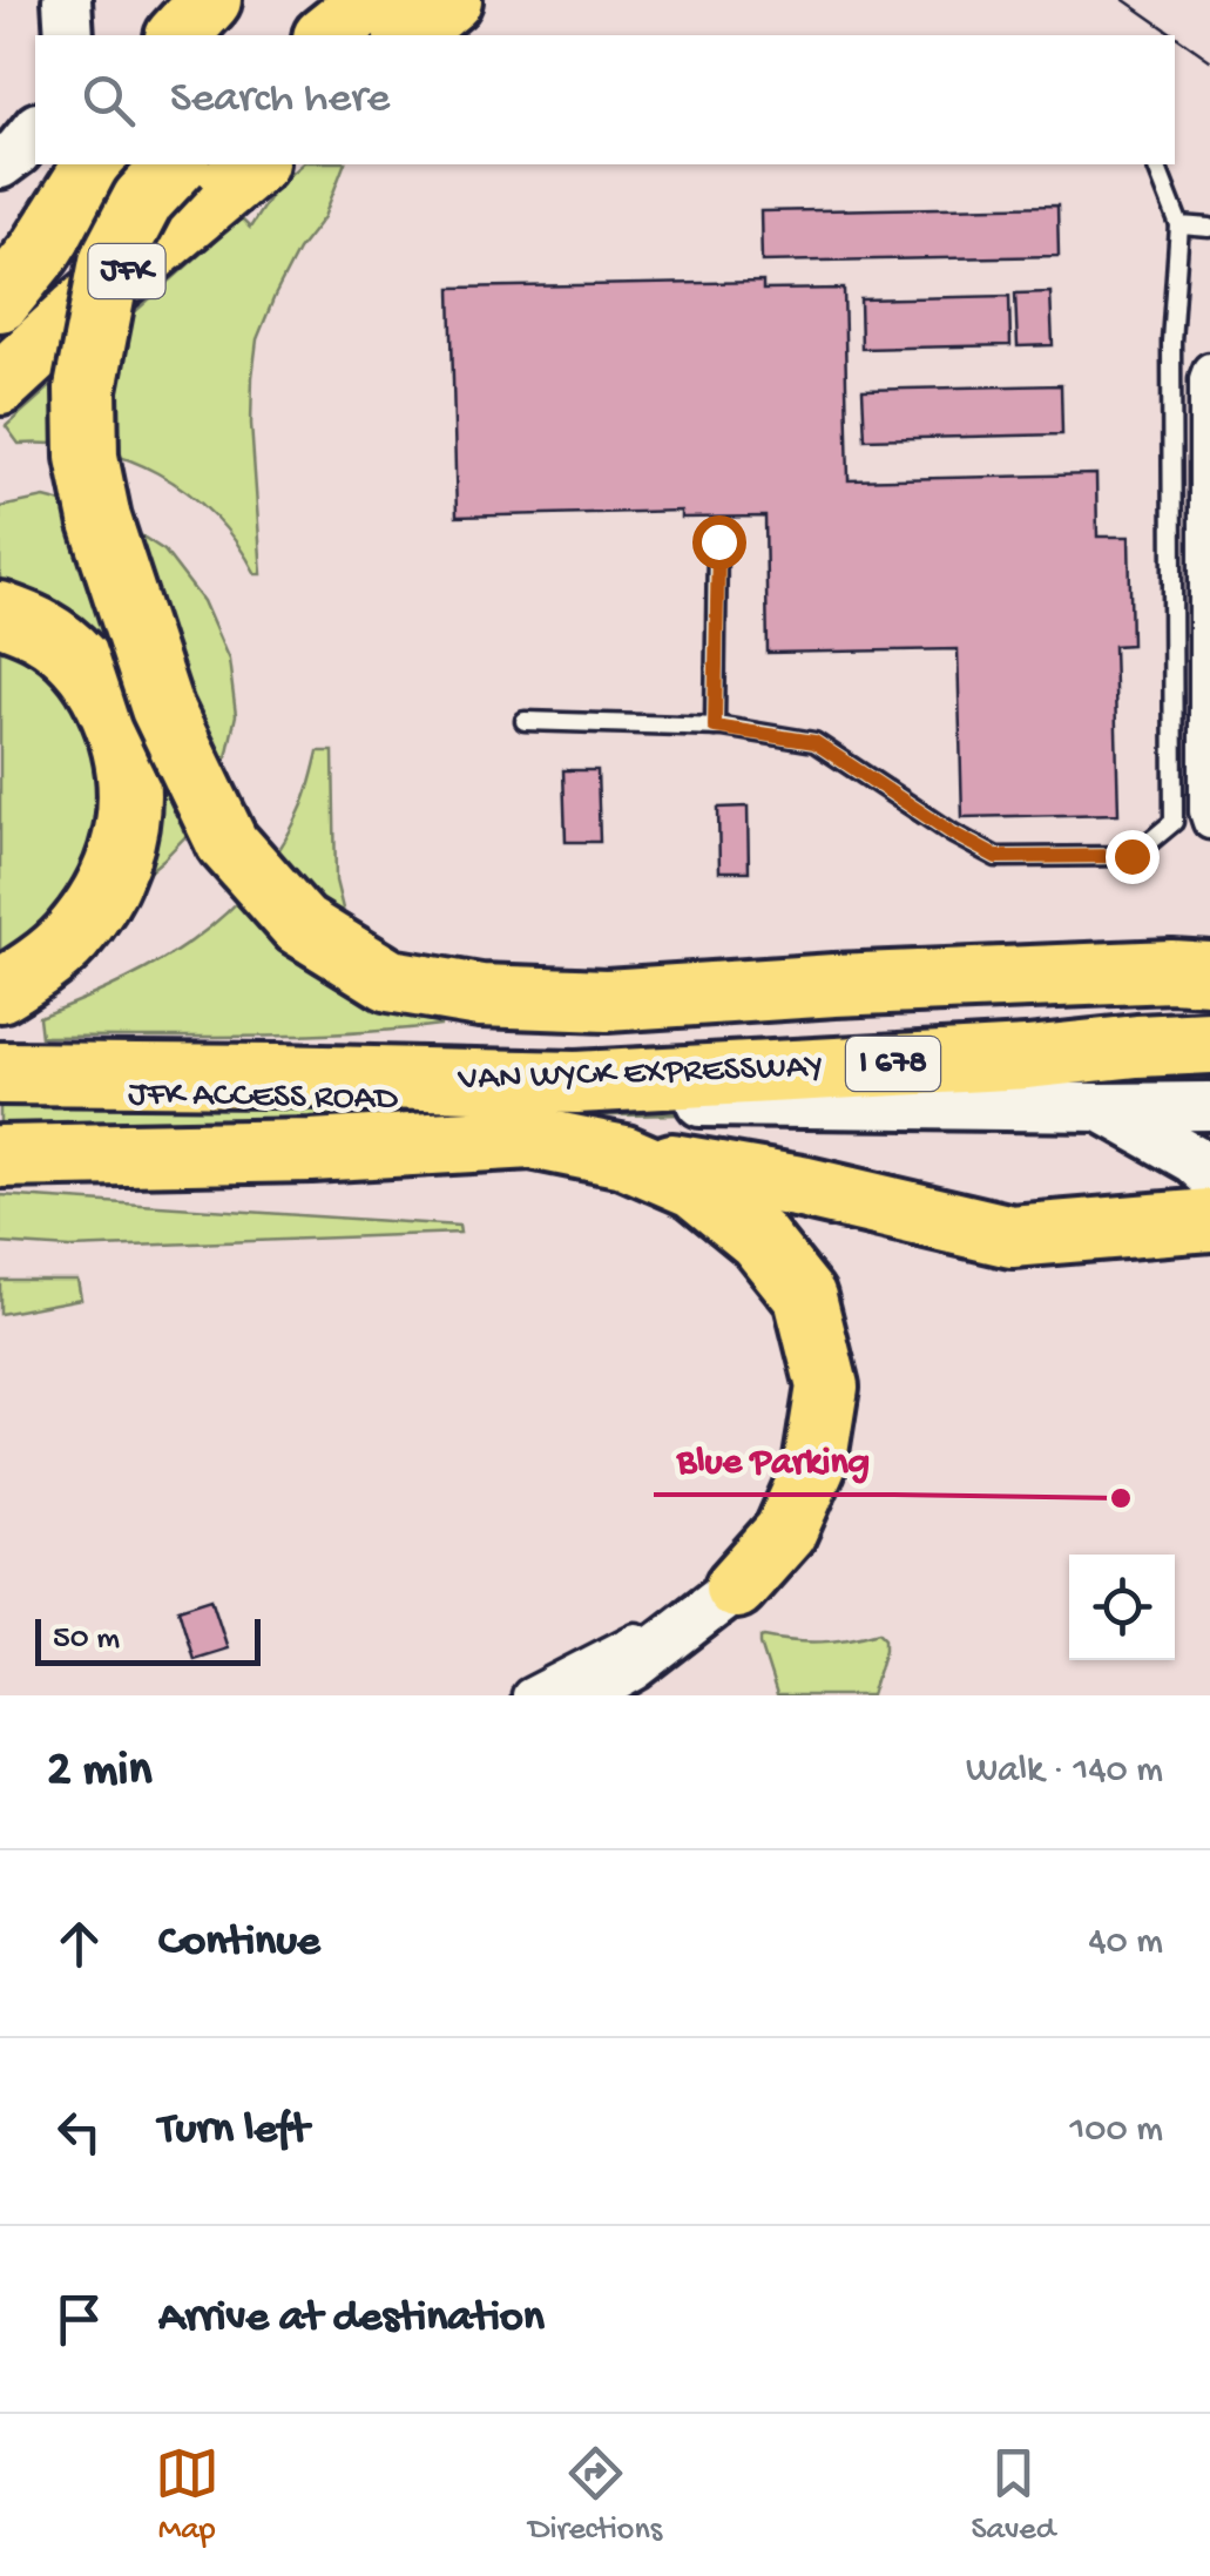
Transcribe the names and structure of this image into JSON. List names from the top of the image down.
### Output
{
  "streets": {
    "highway": ["JFK", "I 678", "VAN WYCK EXPRESSWAY"],
    "street": ["JFK ACCESS ROAD"]
  },
  "crossings": [
    ["VAN WYCK EXPRESSWAY", "JFK ACCESS ROAD"]
  ],
  "places": ["Blue Parking"],
  "scale_bar": "50 m",
  "page": {
    "search": "Search here",
    "scale": "50 m",
    "heading": ["2 min", "Walk · 140 m"],
    "list": [
      ["Continue", "40 m"],
      ["Turn left", "100 m"],
      "Arrive at destination"
    ],
    "nav": ["Map", "Directions", "Saved"]
  }
}
